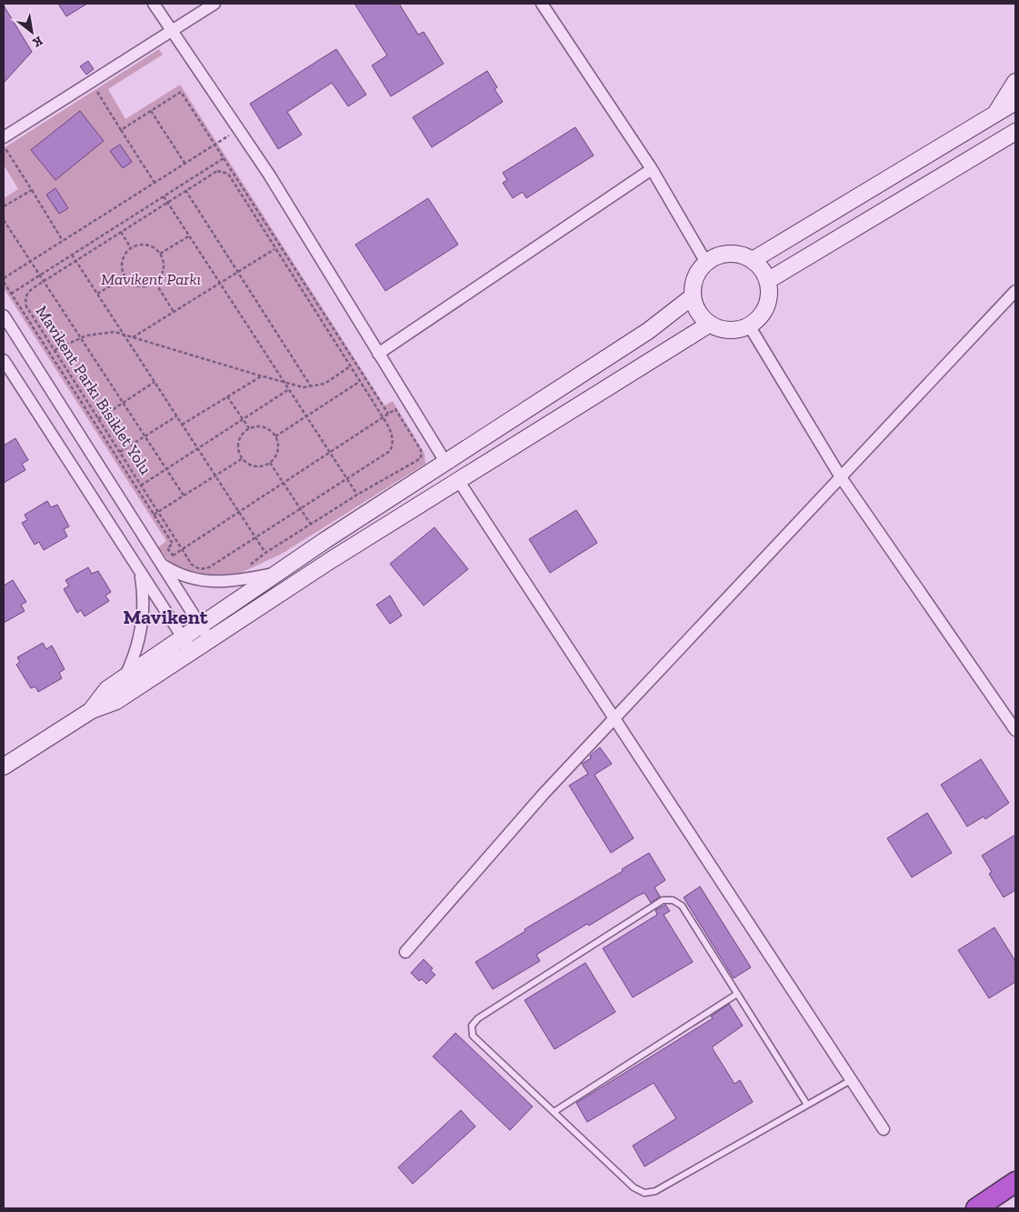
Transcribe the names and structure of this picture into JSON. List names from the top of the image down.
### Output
{
  "streets": {
    "path": ["Mavikent Parkı Bisiklet Yolu"]
  },
  "districts": ["Mavikent"],
  "parks": ["Mavikent Parkı"],
  "north": "bottom right"
}
